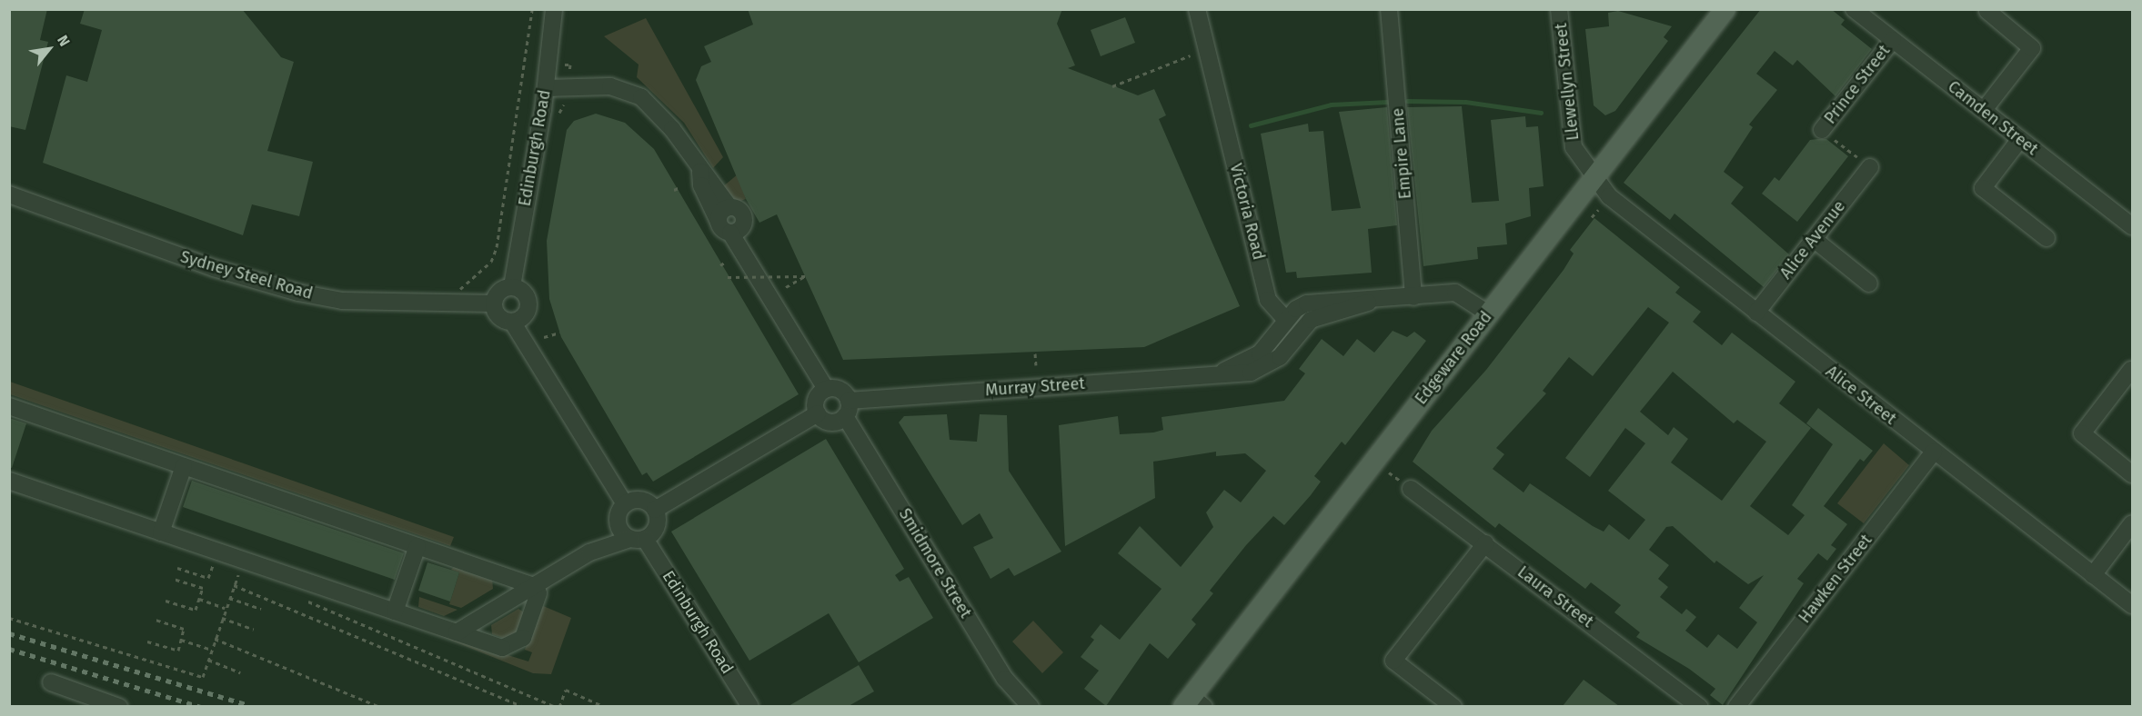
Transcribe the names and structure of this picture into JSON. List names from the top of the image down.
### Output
{
  "streets": {
    "main road": ["Edgeware Road"],
    "street": [
      "Llewellyn Street",
      "Prince Street",
      "Camden Street",
      "Edinburgh Road",
      "Empire Lane",
      "Victoria Road",
      "Alice Avenue",
      "Sydney Steel Road",
      "Murray Street",
      "Alice Street",
      "Smidmore Street",
      "Hawken Street",
      "Laura Street"
    ]
  },
  "crossings": [
    ["Llewellyn Street", "Edgeware Road"],
    ["Llewellyn Street", "Alice Street"],
    ["Prince Street", "Camden Street"],
    ["Edinburgh Road", "Sydney Steel Road"],
    ["Victoria Road", "Murray Street"],
    ["Alice Avenue", "Alice Street"],
    ["Edgeware Road", "Alice Street"],
    ["Murray Street", "Smidmore Street"],
    ["Alice Street", "Hawken Street"]
  ],
  "north": "top right"
}
